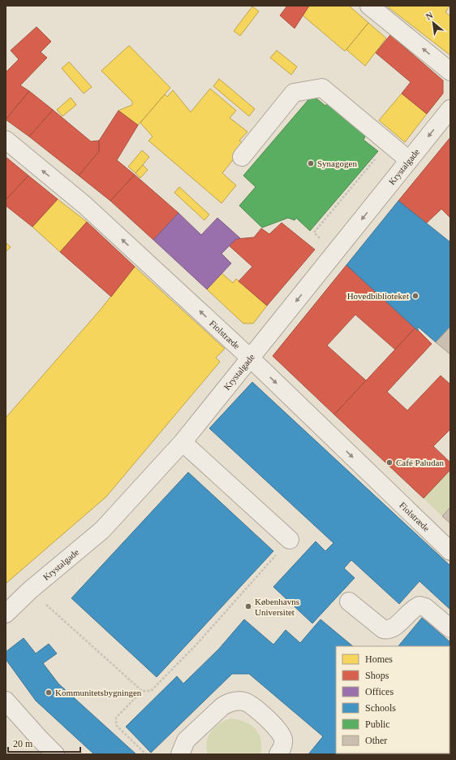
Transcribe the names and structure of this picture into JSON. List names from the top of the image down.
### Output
{
  "streets": {
    "street": ["Krystalgade", "Fiolstræde"]
  },
  "crossings": [
    ["Krystalgade", "Fiolstræde"]
  ],
  "one_way": ["Krystalgade"],
  "places": [
    "Synagogen",
    "Hovedbiblioteket",
    "Café Paludan",
    "Københavns Universitet",
    "Kommunitetsbygningen"
  ],
  "legend": [
    "Homes",
    "Shops",
    "Offices",
    "Schools",
    "Public",
    "Other"
  ],
  "scale_bar": "20 m",
  "north": "top left"
}
